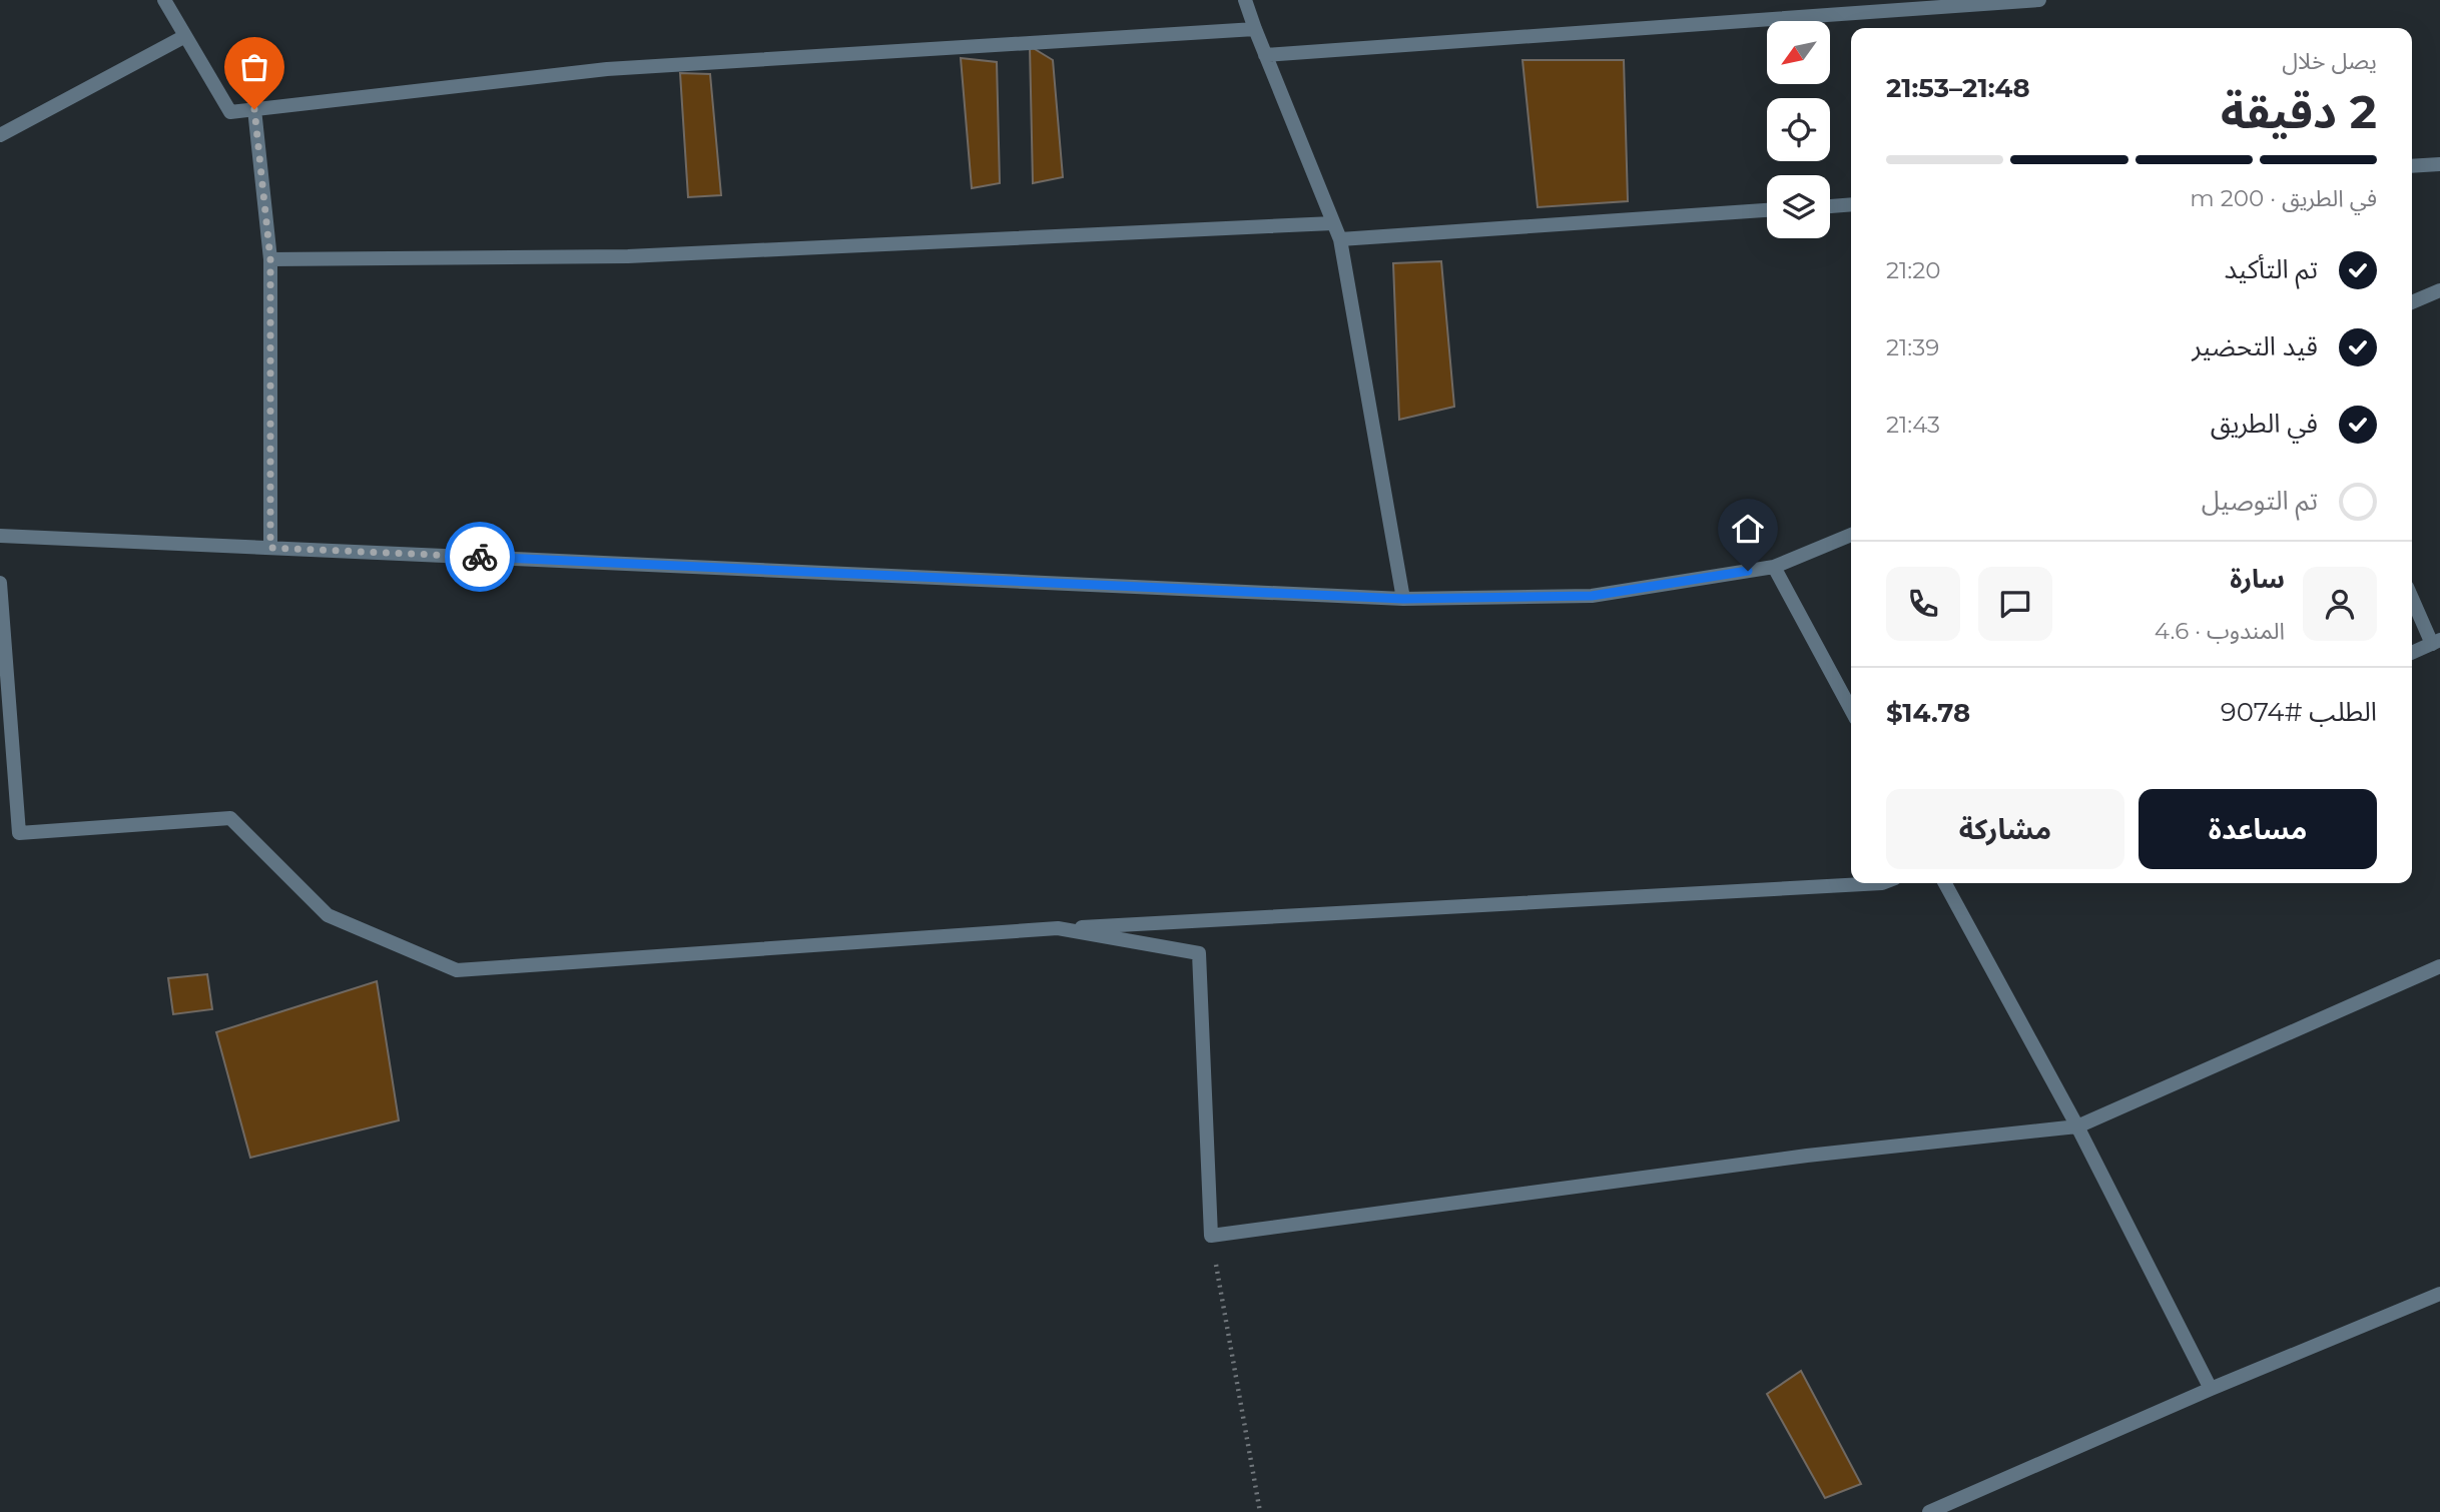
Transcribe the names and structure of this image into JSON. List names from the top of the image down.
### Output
{
  "north": "bottom left",
  "page": {
    "heading": ["2 دقيقة", "يصل خلال", "21:48–21:53"],
    "panel": [
      "سارة",
      "المندوب · 4.6",
      "الطلب #9074",
      "$14.78"
    ],
    "bar": "في الطريق · 200 m",
    "list": [
      ["تم التأكيد", "21:20"],
      ["قيد التحضير", "21:39"],
      ["في الطريق", "21:43"],
      "تم التوصيل"
    ],
    "buttons": ["مساعدة", "مشاركة"]
  }
}
